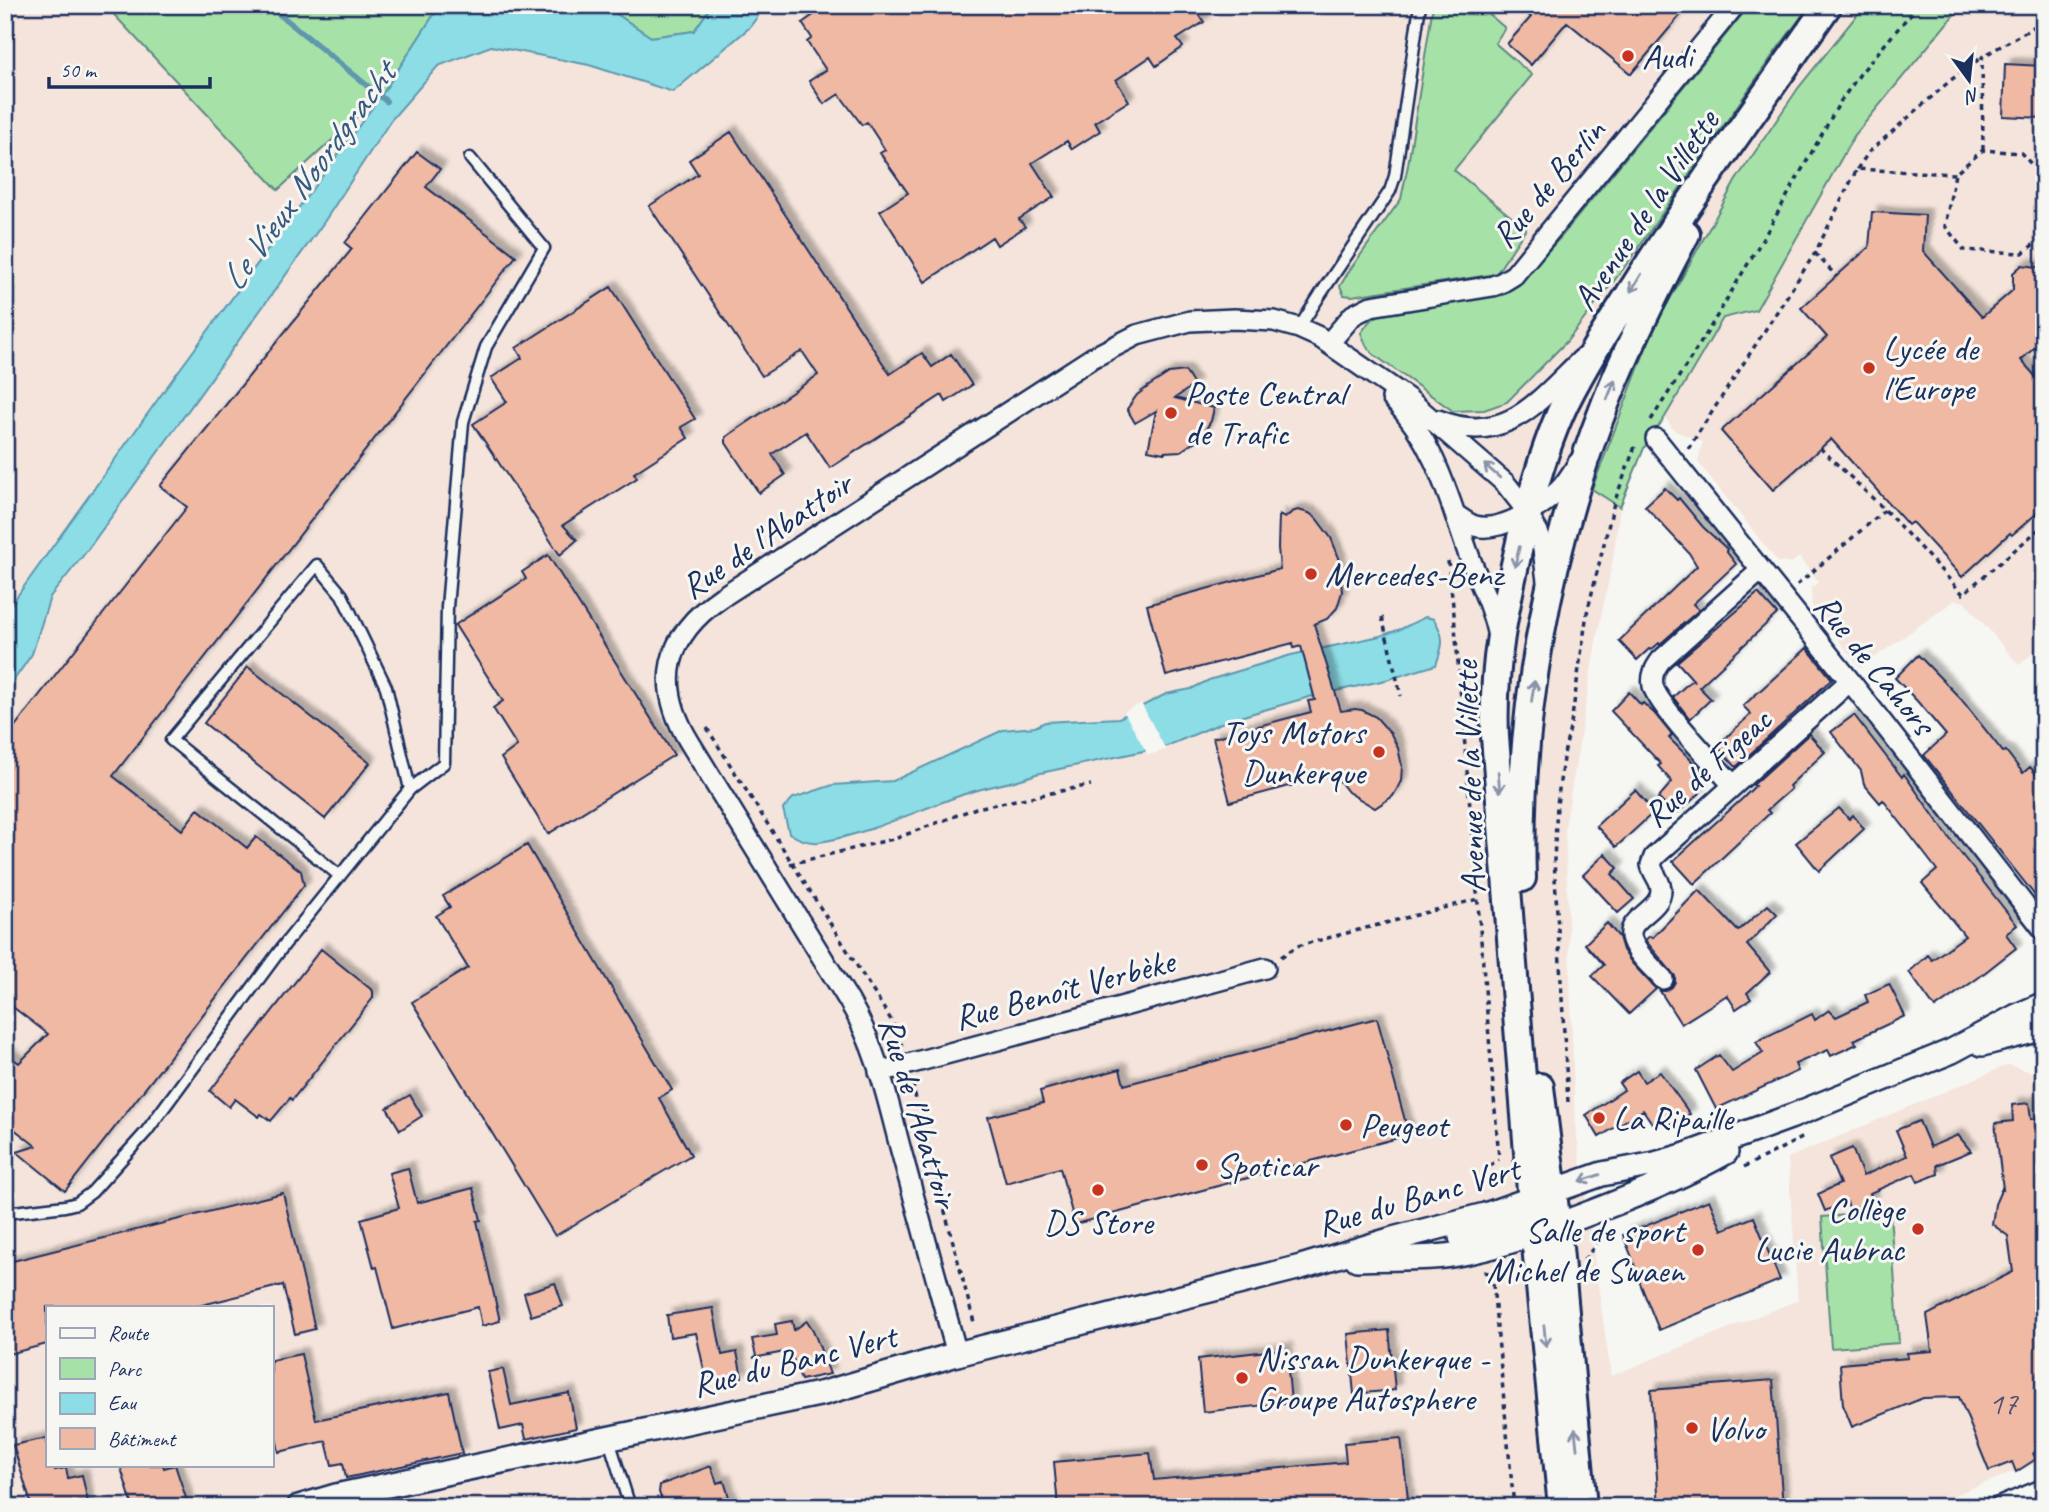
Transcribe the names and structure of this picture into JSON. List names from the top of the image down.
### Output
{
  "streets": {
    "main road": ["Avenue de la Villette"],
    "street": [
      "Rue de Berlin",
      "Rue de l'Abattoir",
      "Rue de Cahors",
      "Rue de Figeac",
      "Rue Benoît Verbèke",
      "Rue du Banc Vert"
    ]
  },
  "crossings": [
    ["Rue de Berlin", "Rue de l'Abattoir"],
    ["Avenue de la Villette", "Rue de l'Abattoir"],
    ["Avenue de la Villette", "Rue du Banc Vert"],
    ["Rue de l'Abattoir", "Rue Benoît Verbèke"],
    ["Rue de l'Abattoir", "Rue du Banc Vert"],
    ["Rue de Cahors", "Rue de Figeac"]
  ],
  "water": ["Le Vieux Noordgracht"],
  "places": [
    "Audi",
    "Lycée de l'Europe",
    "Poste Central de Trafic",
    "Mercedes-Benz",
    "Toys Motors Dunkerque",
    "La Ripaille",
    "Peugeot",
    "Spoticar",
    "DS Store",
    "Collège Lucie Aubrac",
    "Salle de sport Michel de Swaen",
    "Nissan Dunkerque - Groupe Autosphere",
    "Volvo"
  ],
  "house_numbers": ["17"],
  "legend": [
    "Route",
    "Parc",
    "Eau",
    "Bâtiment"
  ],
  "scale_bar": "50 m",
  "north": "bottom"
}
